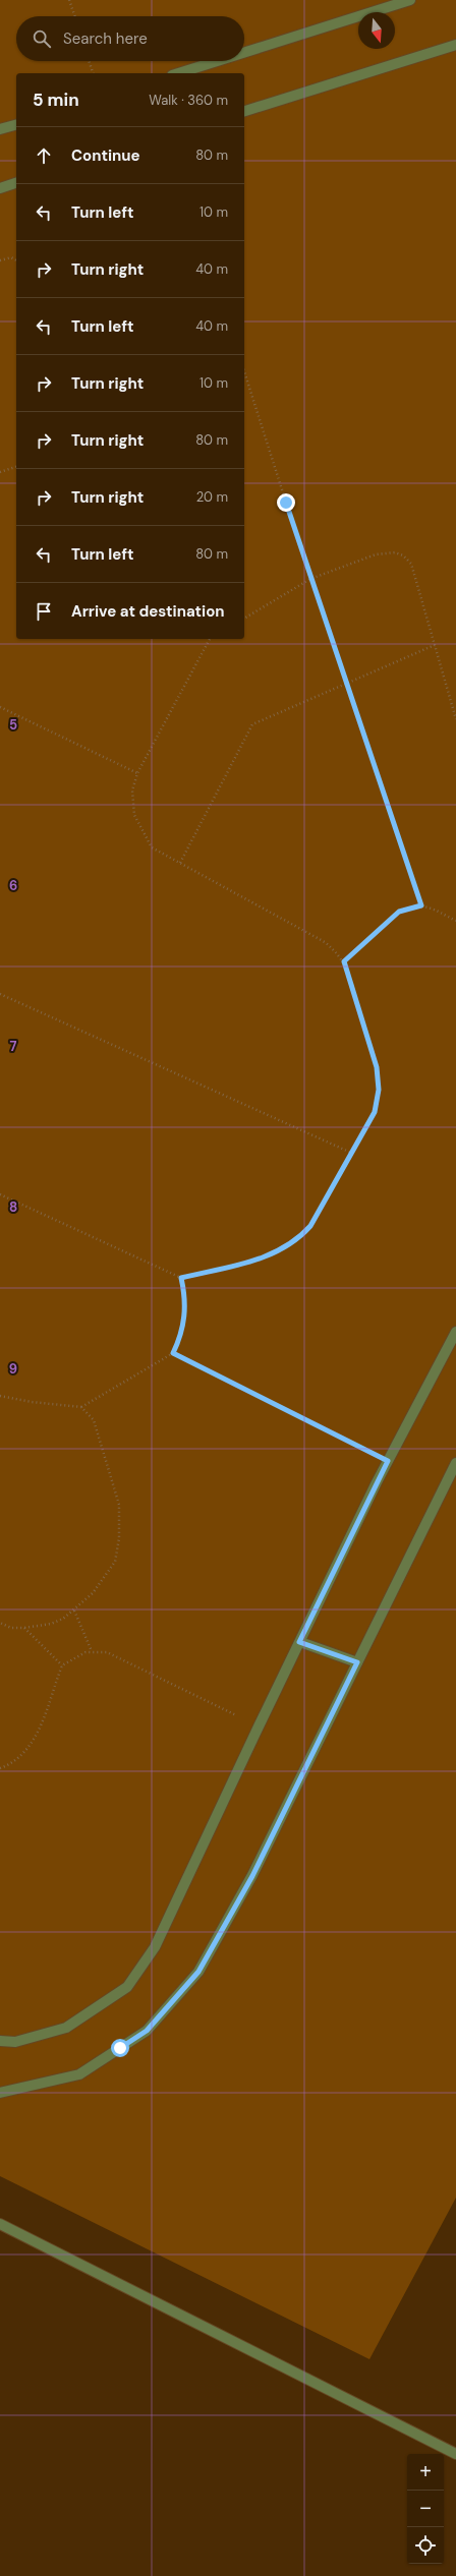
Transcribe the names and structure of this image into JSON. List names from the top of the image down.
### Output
{
  "north": "bottom",
  "page": {
    "search": "Search here",
    "heading": ["5 min", "Walk · 360 m"],
    "list": [
      ["Continue", "80 m"],
      ["Turn left", "10 m"],
      ["Turn right", "40 m"],
      ["Turn left", "40 m"],
      ["Turn right", "10 m"],
      ["Turn right", "80 m"],
      ["Turn right", "20 m"],
      ["Turn left", "80 m"],
      "Arrive at destination"
    ],
    "map_buttons": ["+", "−"]
  },
  "grid": {
    "rows": [
      "5",
      "6",
      "7",
      "8",
      "9"
    ]
  }
}
